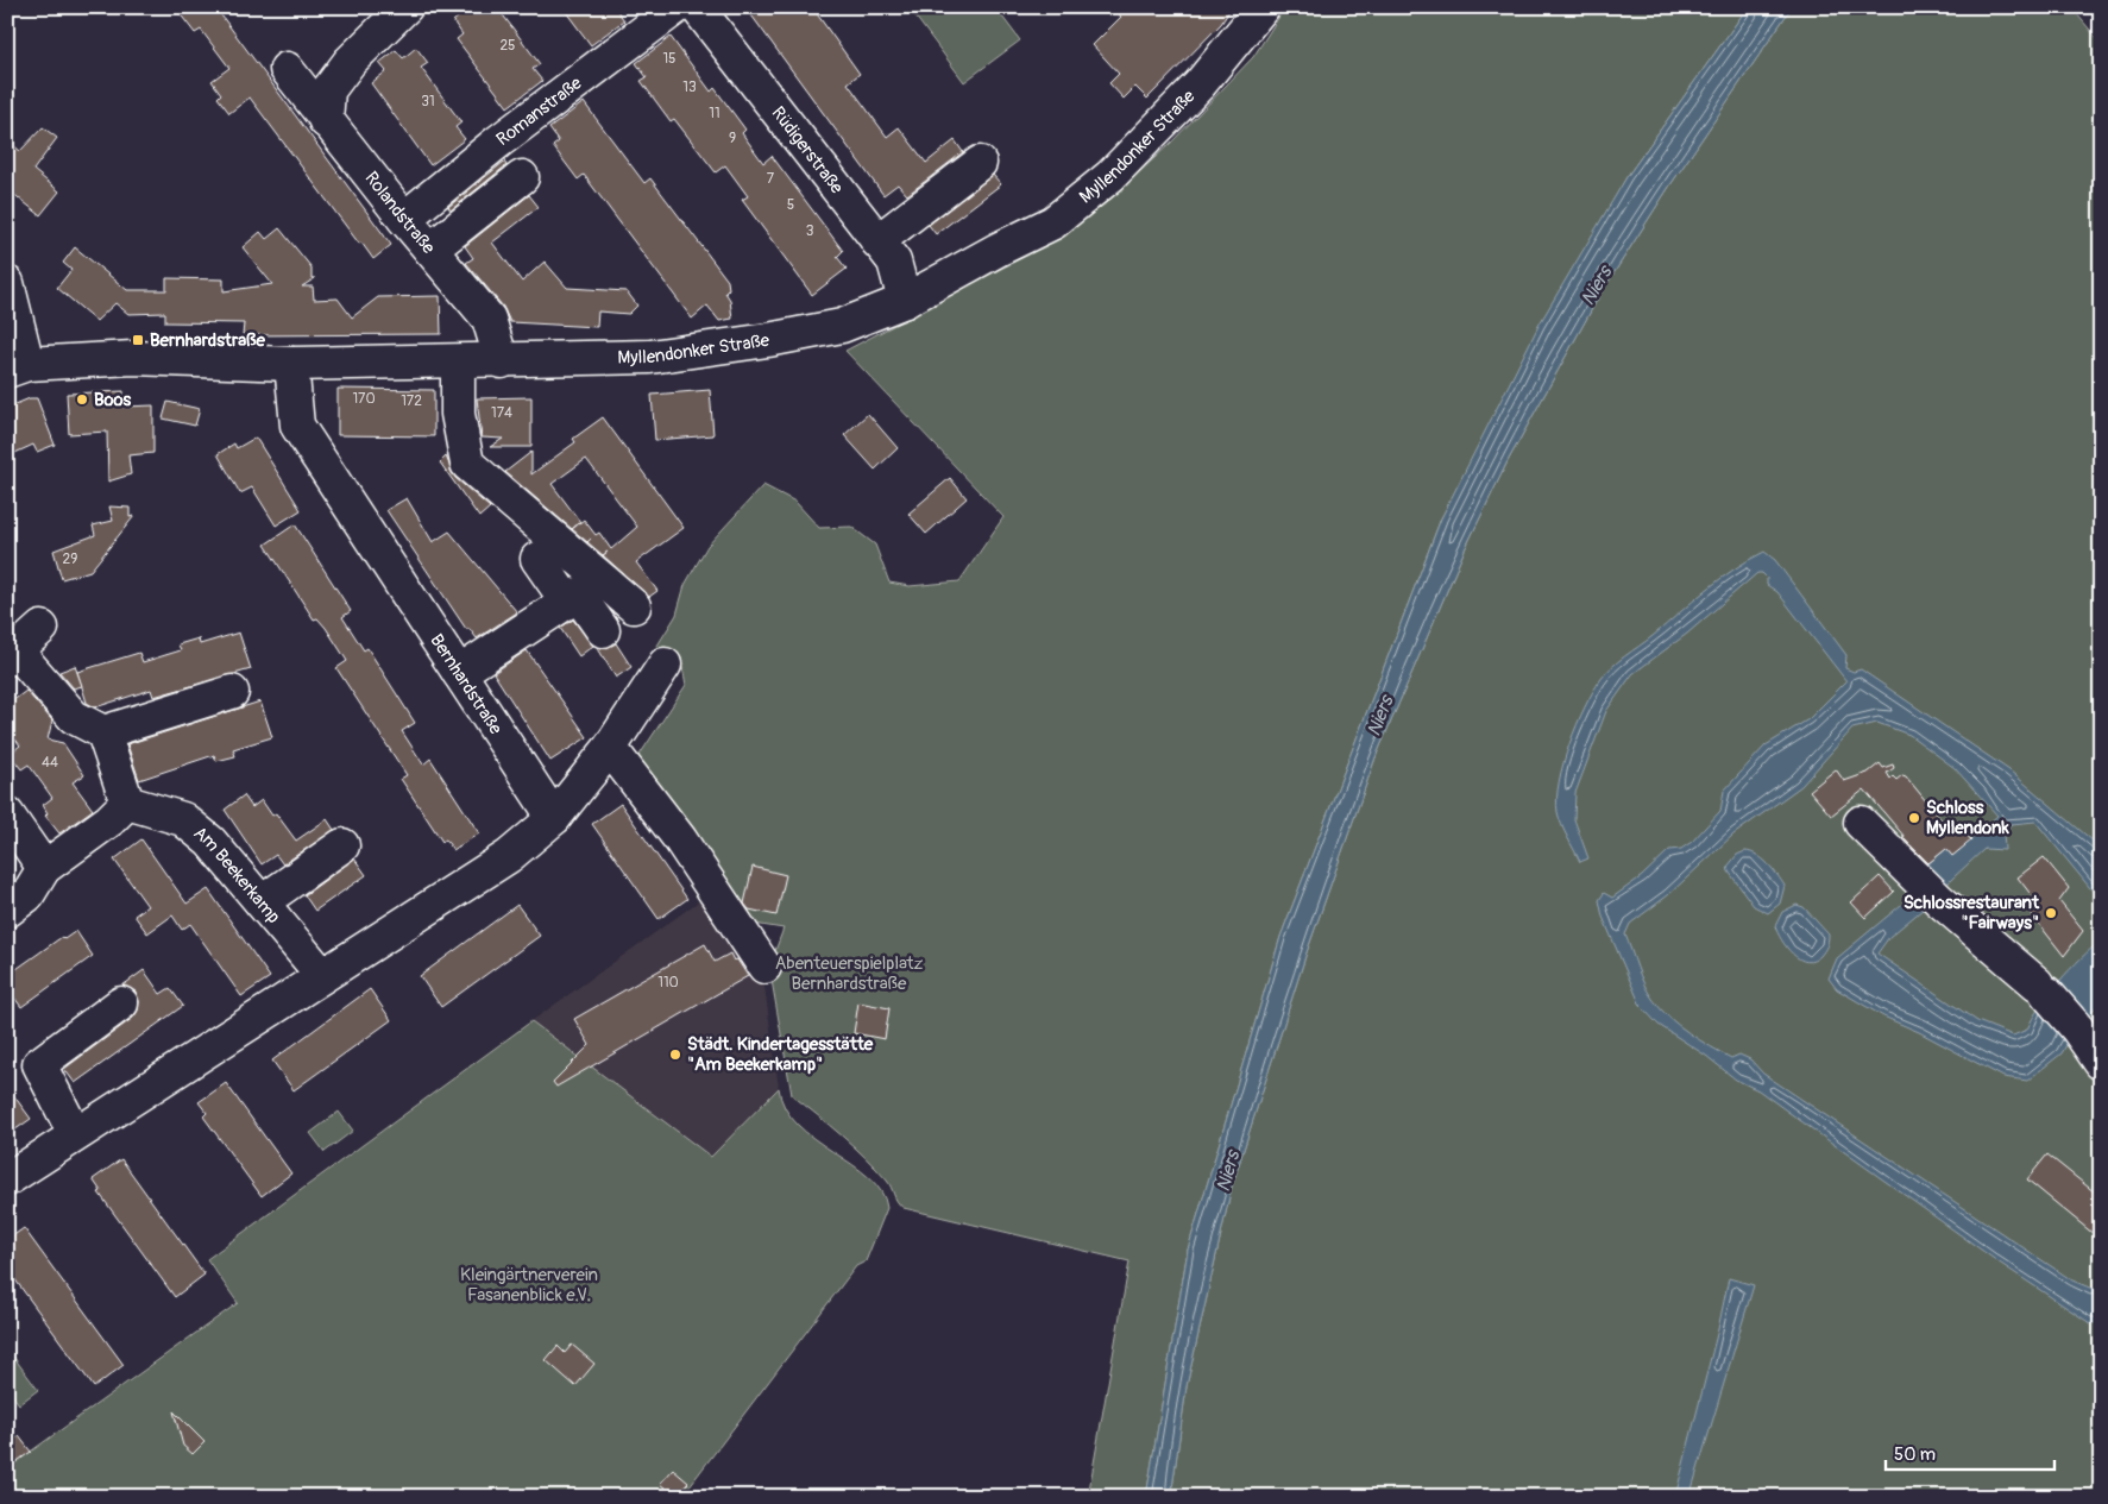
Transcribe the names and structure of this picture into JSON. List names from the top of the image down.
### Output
{
  "streets": {
    "street": [
      "Romanstraße",
      "Myllendonker Straße",
      "Rüdigerstraße",
      "Rolandstraße",
      "Bernhardstraße",
      "Am Beekerkamp"
    ]
  },
  "crossings": [
    ["Romanstraße", "Rolandstraße"],
    ["Myllendonker Straße", "Rüdigerstraße"],
    ["Myllendonker Straße", "Rolandstraße"],
    ["Myllendonker Straße", "Bernhardstraße"]
  ],
  "water": ["Niers"],
  "parks": ["Abenteuerspielplatz Bernhardstraße", "Kleingärtnerverein Fasanenblick e.V."],
  "places": {
    "transit": ["Bernhardstraße"],
    "other": [
      "Boos",
      "Schloss Myllendonk",
      "Schlossrestaurant \"Fairways\"",
      "Städt. Kindertagesstätte \"Am Beekerkamp\""
    ]
  },
  "house_numbers": [
    "25",
    "15",
    "13",
    "31",
    "11",
    "9",
    "7",
    "5",
    "3",
    "170",
    "172",
    "174",
    "29",
    "44",
    "110"
  ],
  "scale_bar": "50 m"
}
